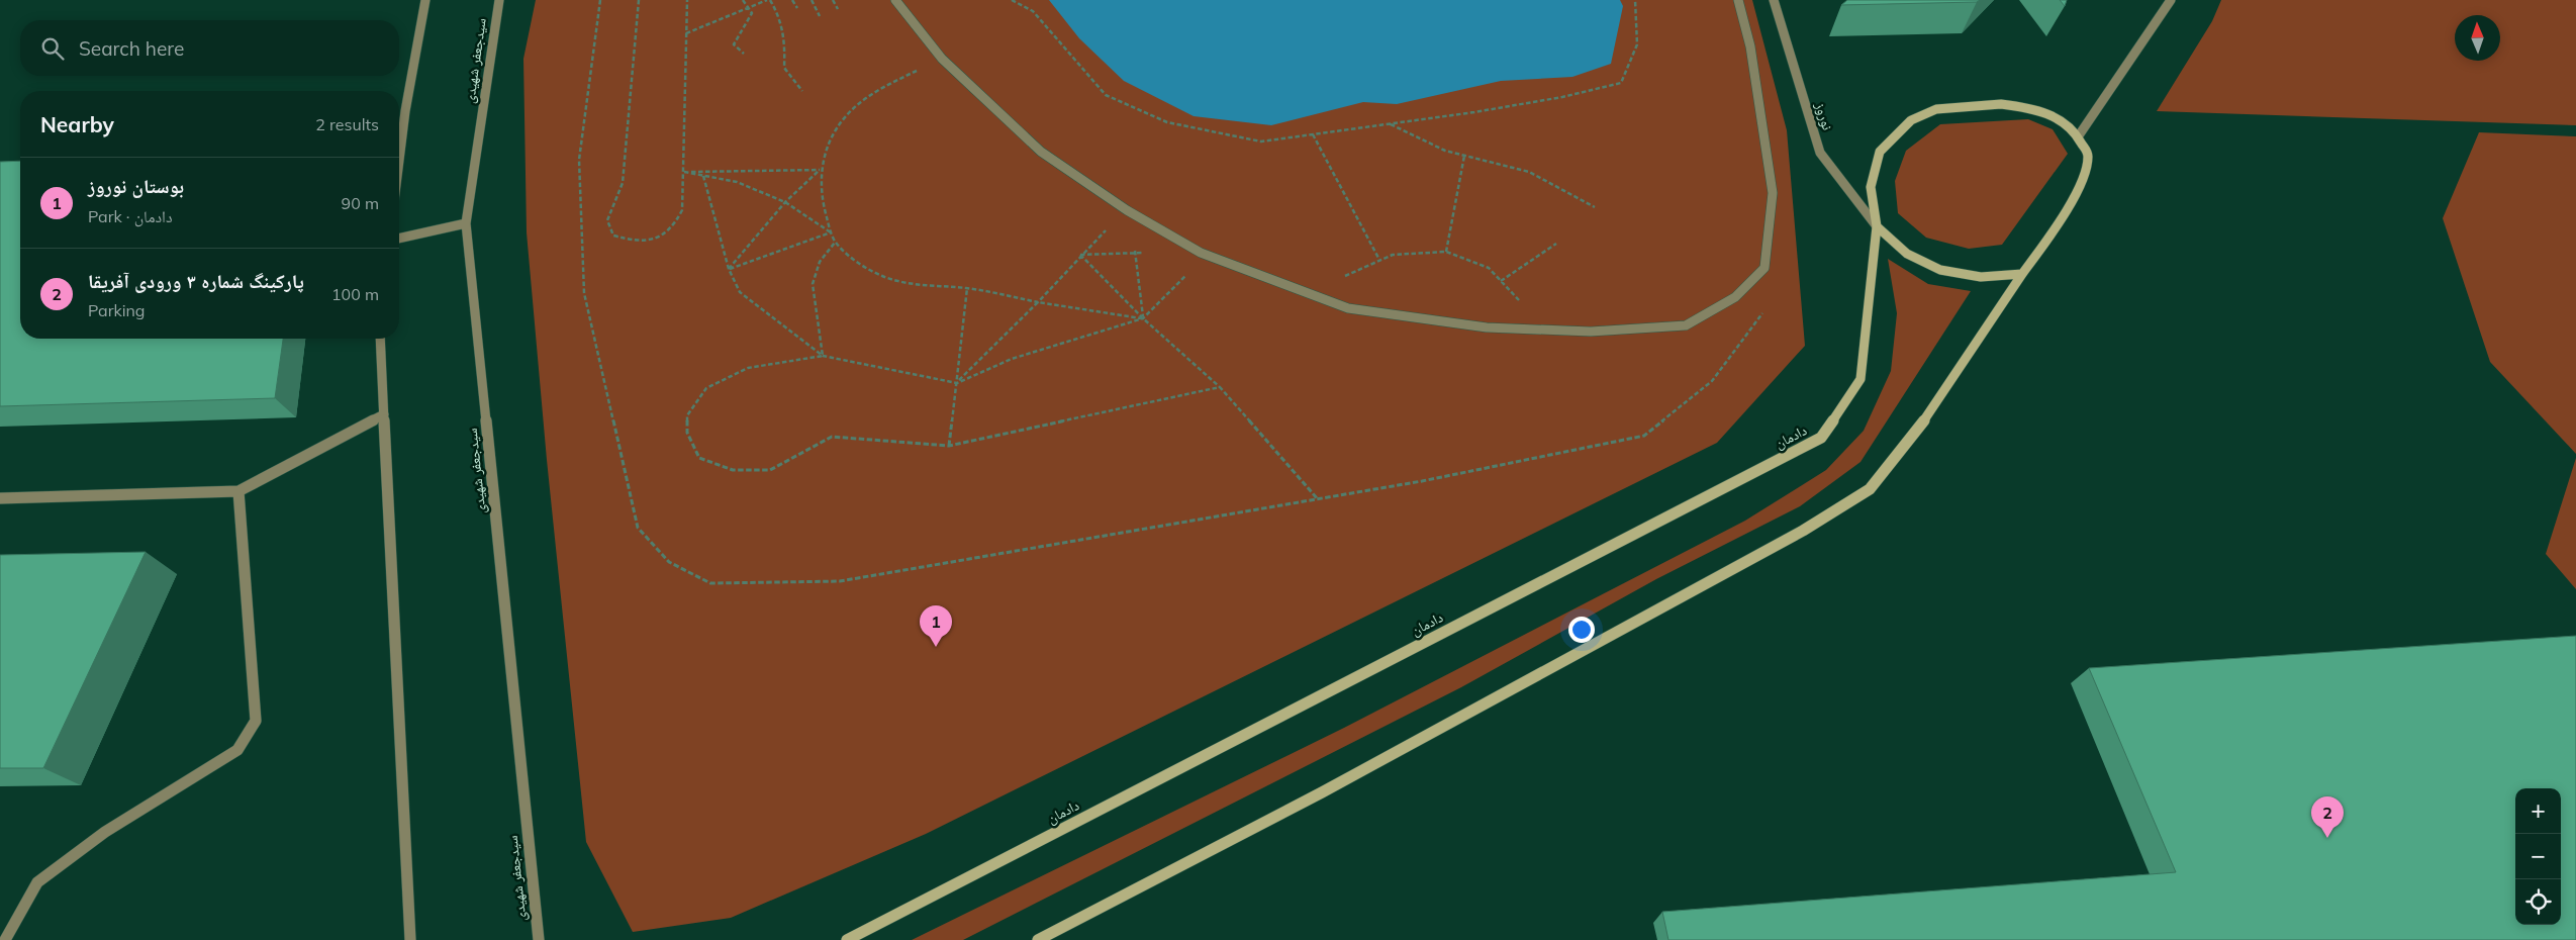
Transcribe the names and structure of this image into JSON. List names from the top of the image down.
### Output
{
  "streets": {
    "street": ["سیدجعفر شهیدی", "نوروز", "دادمان"]
  },
  "crossings": [
    ["نوروز", "دادمان"]
  ],
  "north": "top",
  "page": {
    "search": "Search here",
    "heading": ["Nearby", "2 results"],
    "list": [
      {
        "mark": "1",
        "name": "بوستان نوروز",
        "note": "Park · دادمان",
        "value": "90 m"
      },
      {
        "mark": "2",
        "name": "پارکینگ شماره ۳ ورودی آفریقا",
        "note": "Parking",
        "value": "100 m"
      }
    ],
    "pins": ["1", "2"],
    "map_buttons": ["+", "−"]
  }
}
